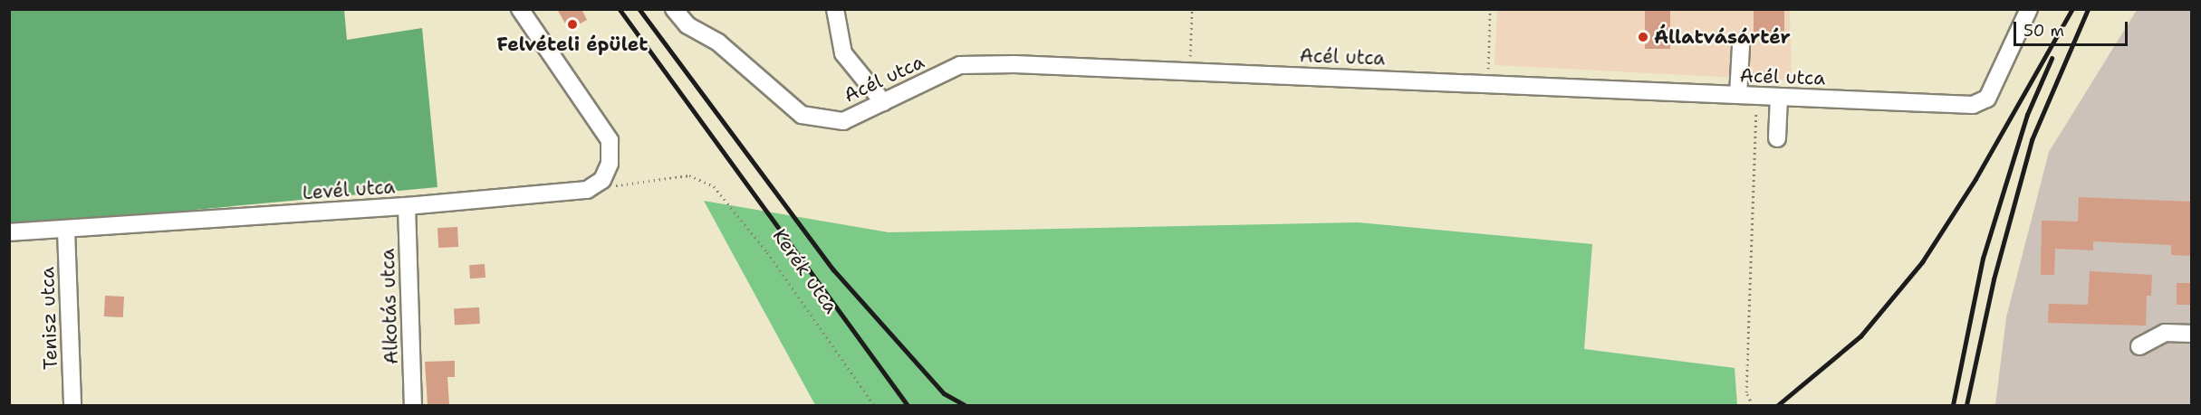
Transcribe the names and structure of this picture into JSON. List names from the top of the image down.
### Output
{
  "streets": {
    "street": [
      "Acél utca",
      "Levél utca",
      "Alkotás utca",
      "Tenisz utca"
    ],
    "path": ["Kerék utca"]
  },
  "crossings": [
    ["Levél utca", "Kerék utca"],
    ["Levél utca", "Alkotás utca"],
    ["Levél utca", "Tenisz utca"]
  ],
  "places": ["Felvételi épület", "Állatvásártér"],
  "scale_bar": "50 m"
}
